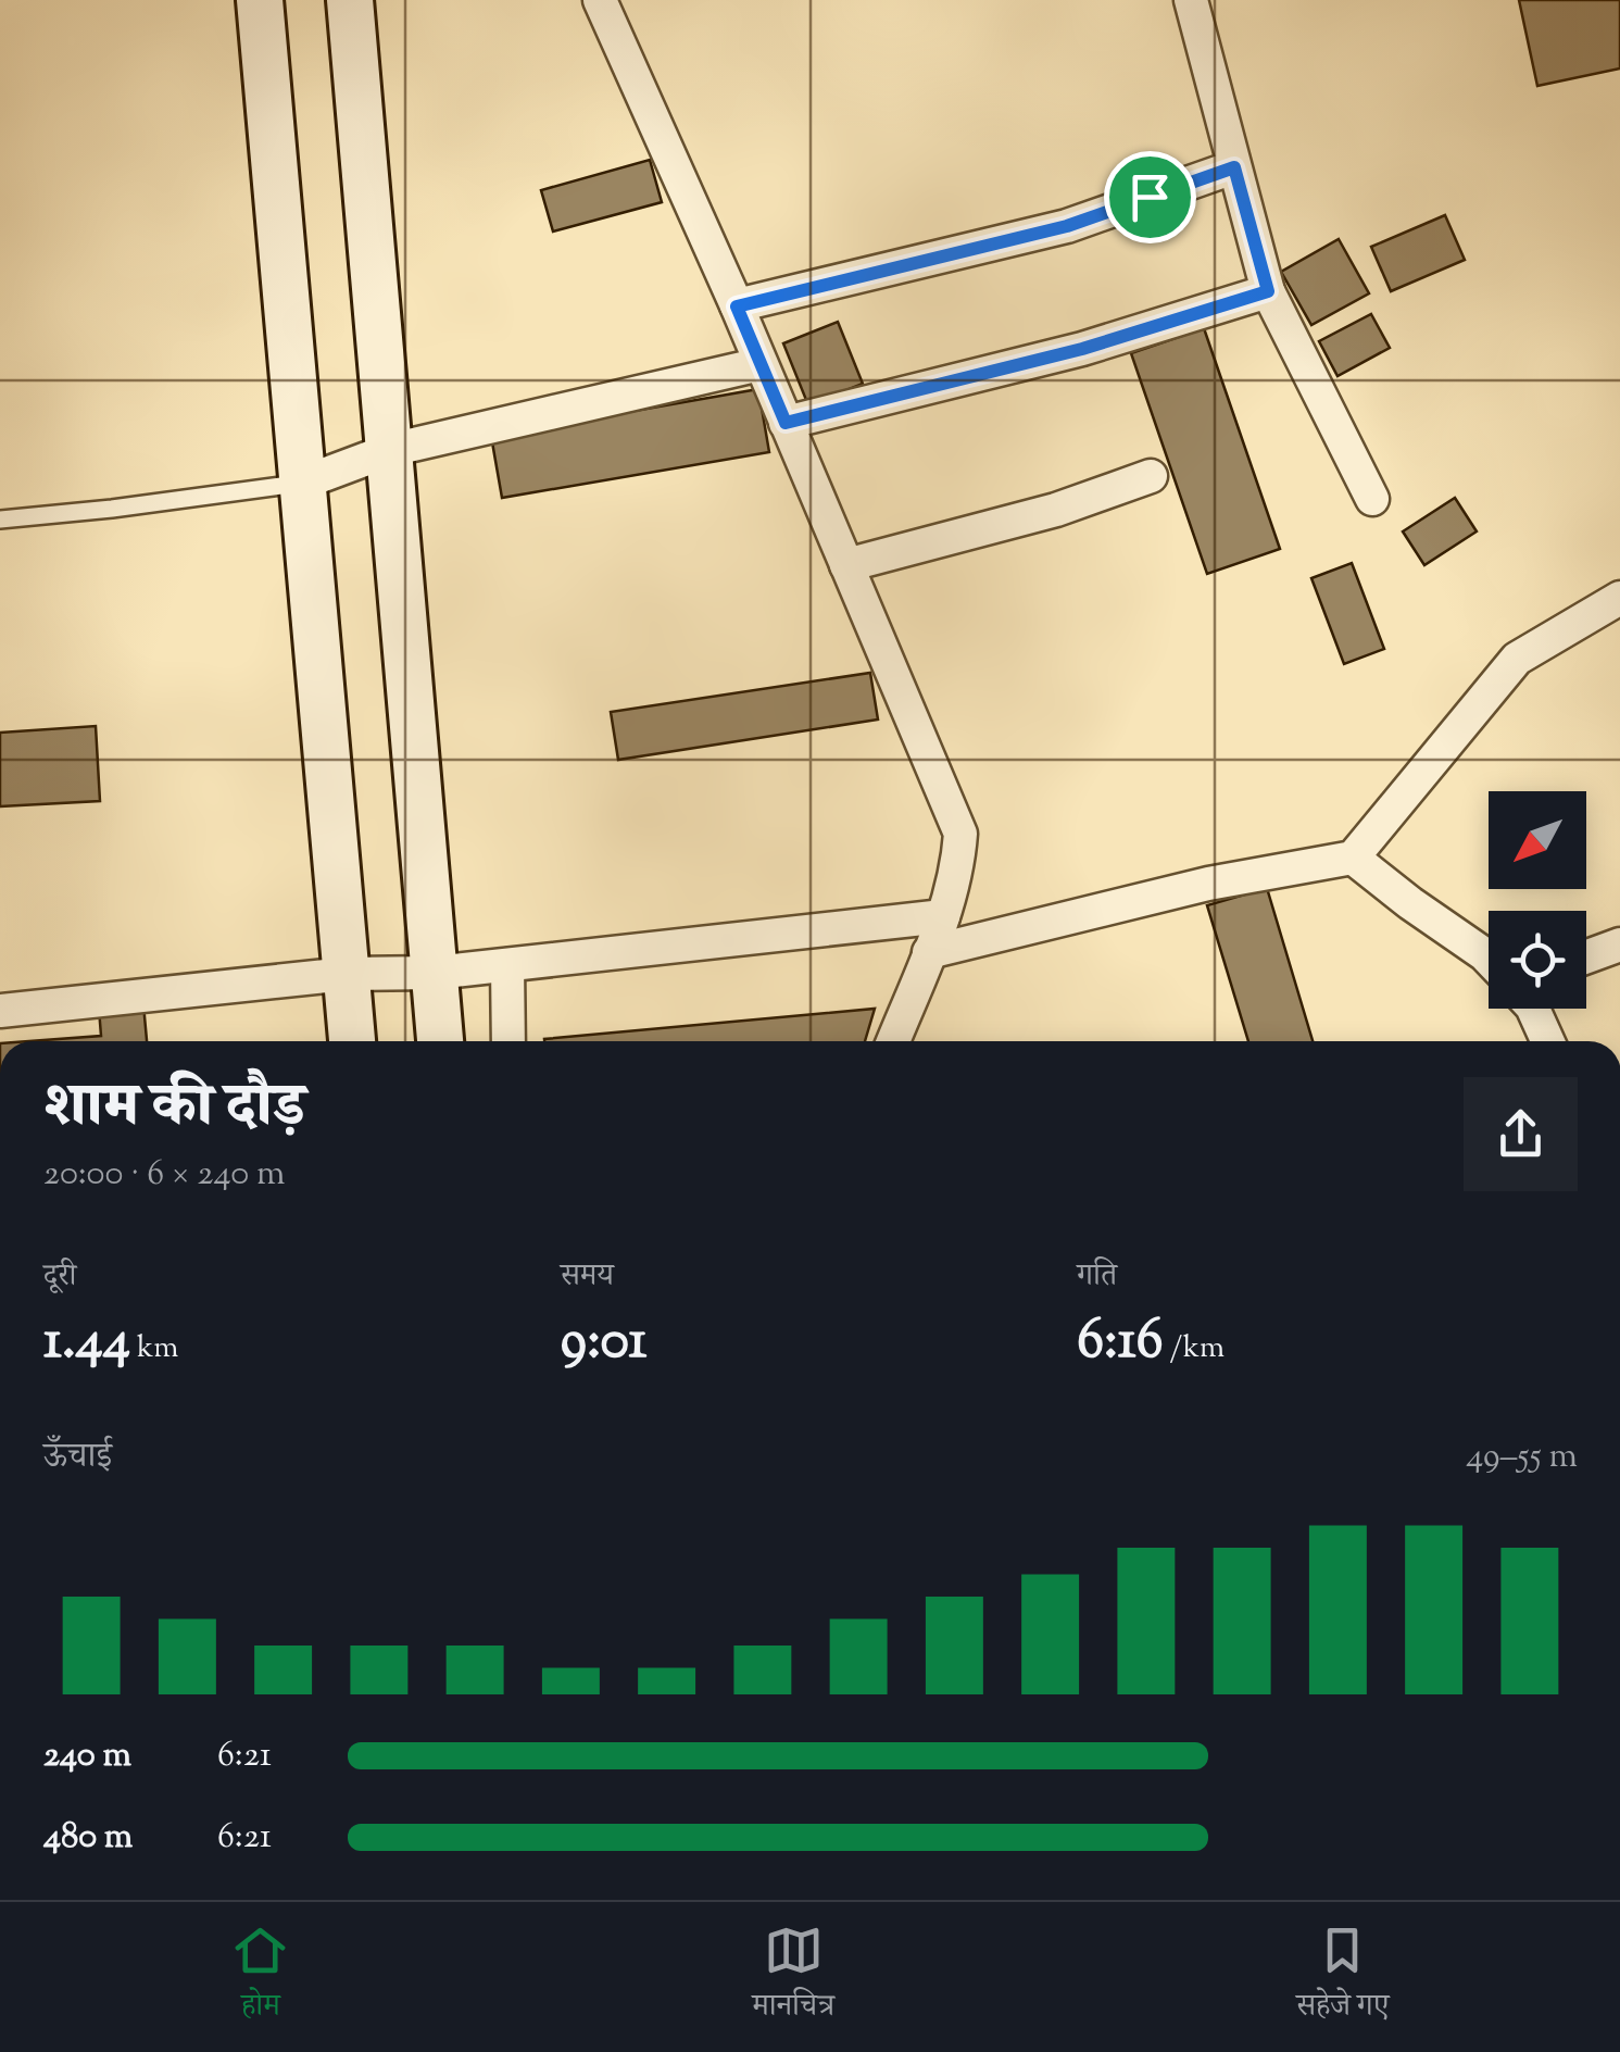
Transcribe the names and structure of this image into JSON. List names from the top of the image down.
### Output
{
  "north": "bottom left",
  "page": {
    "heading": ["शाम की दौड़", "20:00 · 6 × 240 m"],
    "stats": [
      ["दूरी", "1.44 km"],
      ["समय", "9:01"],
      ["गति", "6:16 /km"]
    ],
    "chart": ["ऊँचाई", "49–55 m"],
    "list": [
      {
        "name": "240 m",
        "note": "6:21"
      },
      {
        "name": "480 m",
        "note": "6:21"
      }
    ],
    "tabs": ["होम", "मानचित्र", "सहेजे गए"]
  }
}
